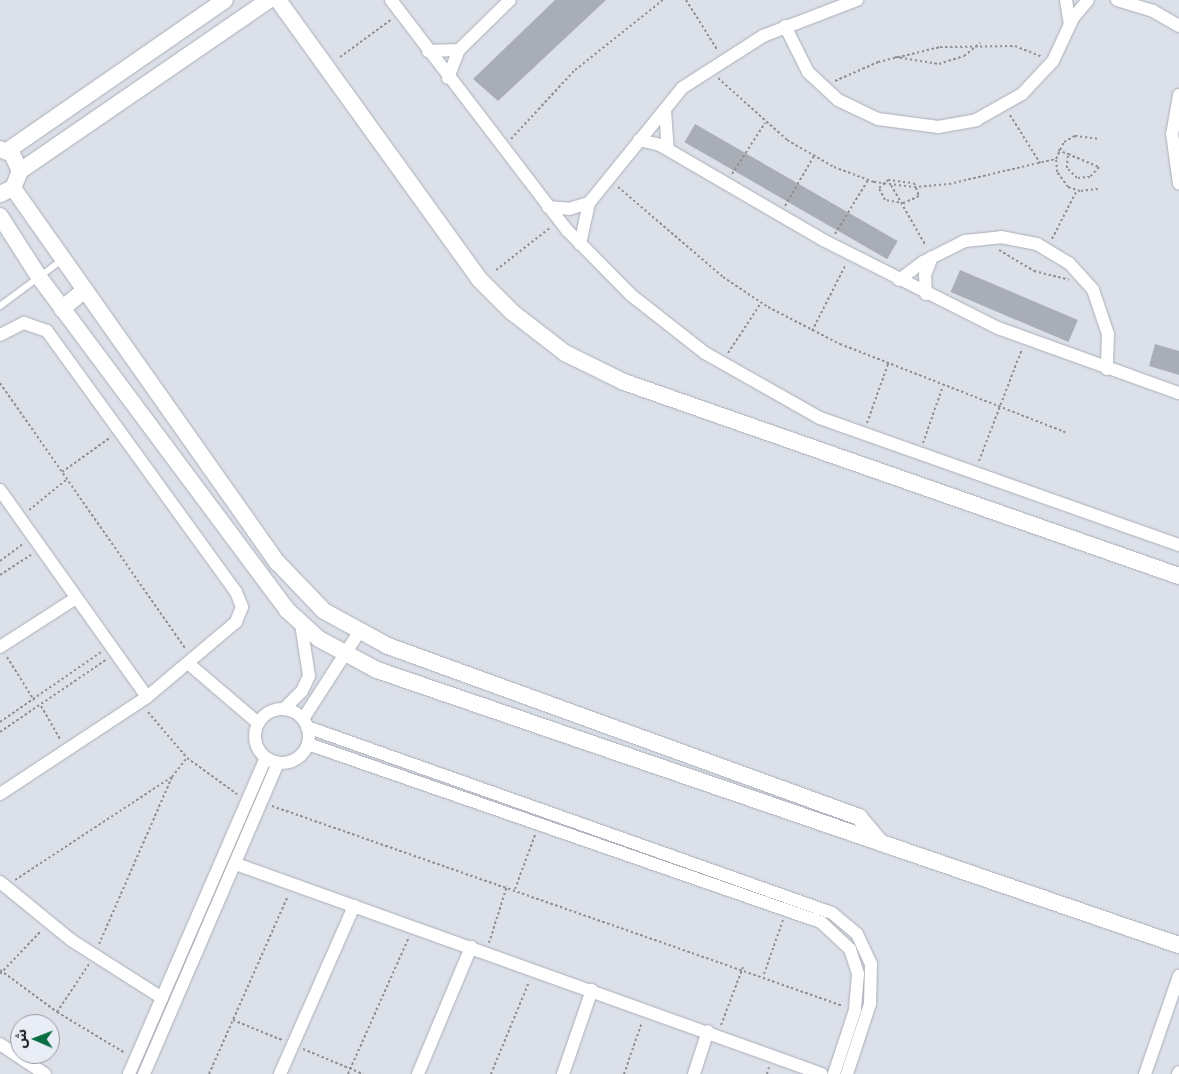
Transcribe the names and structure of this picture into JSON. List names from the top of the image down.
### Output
{
  "north": "left"
}
